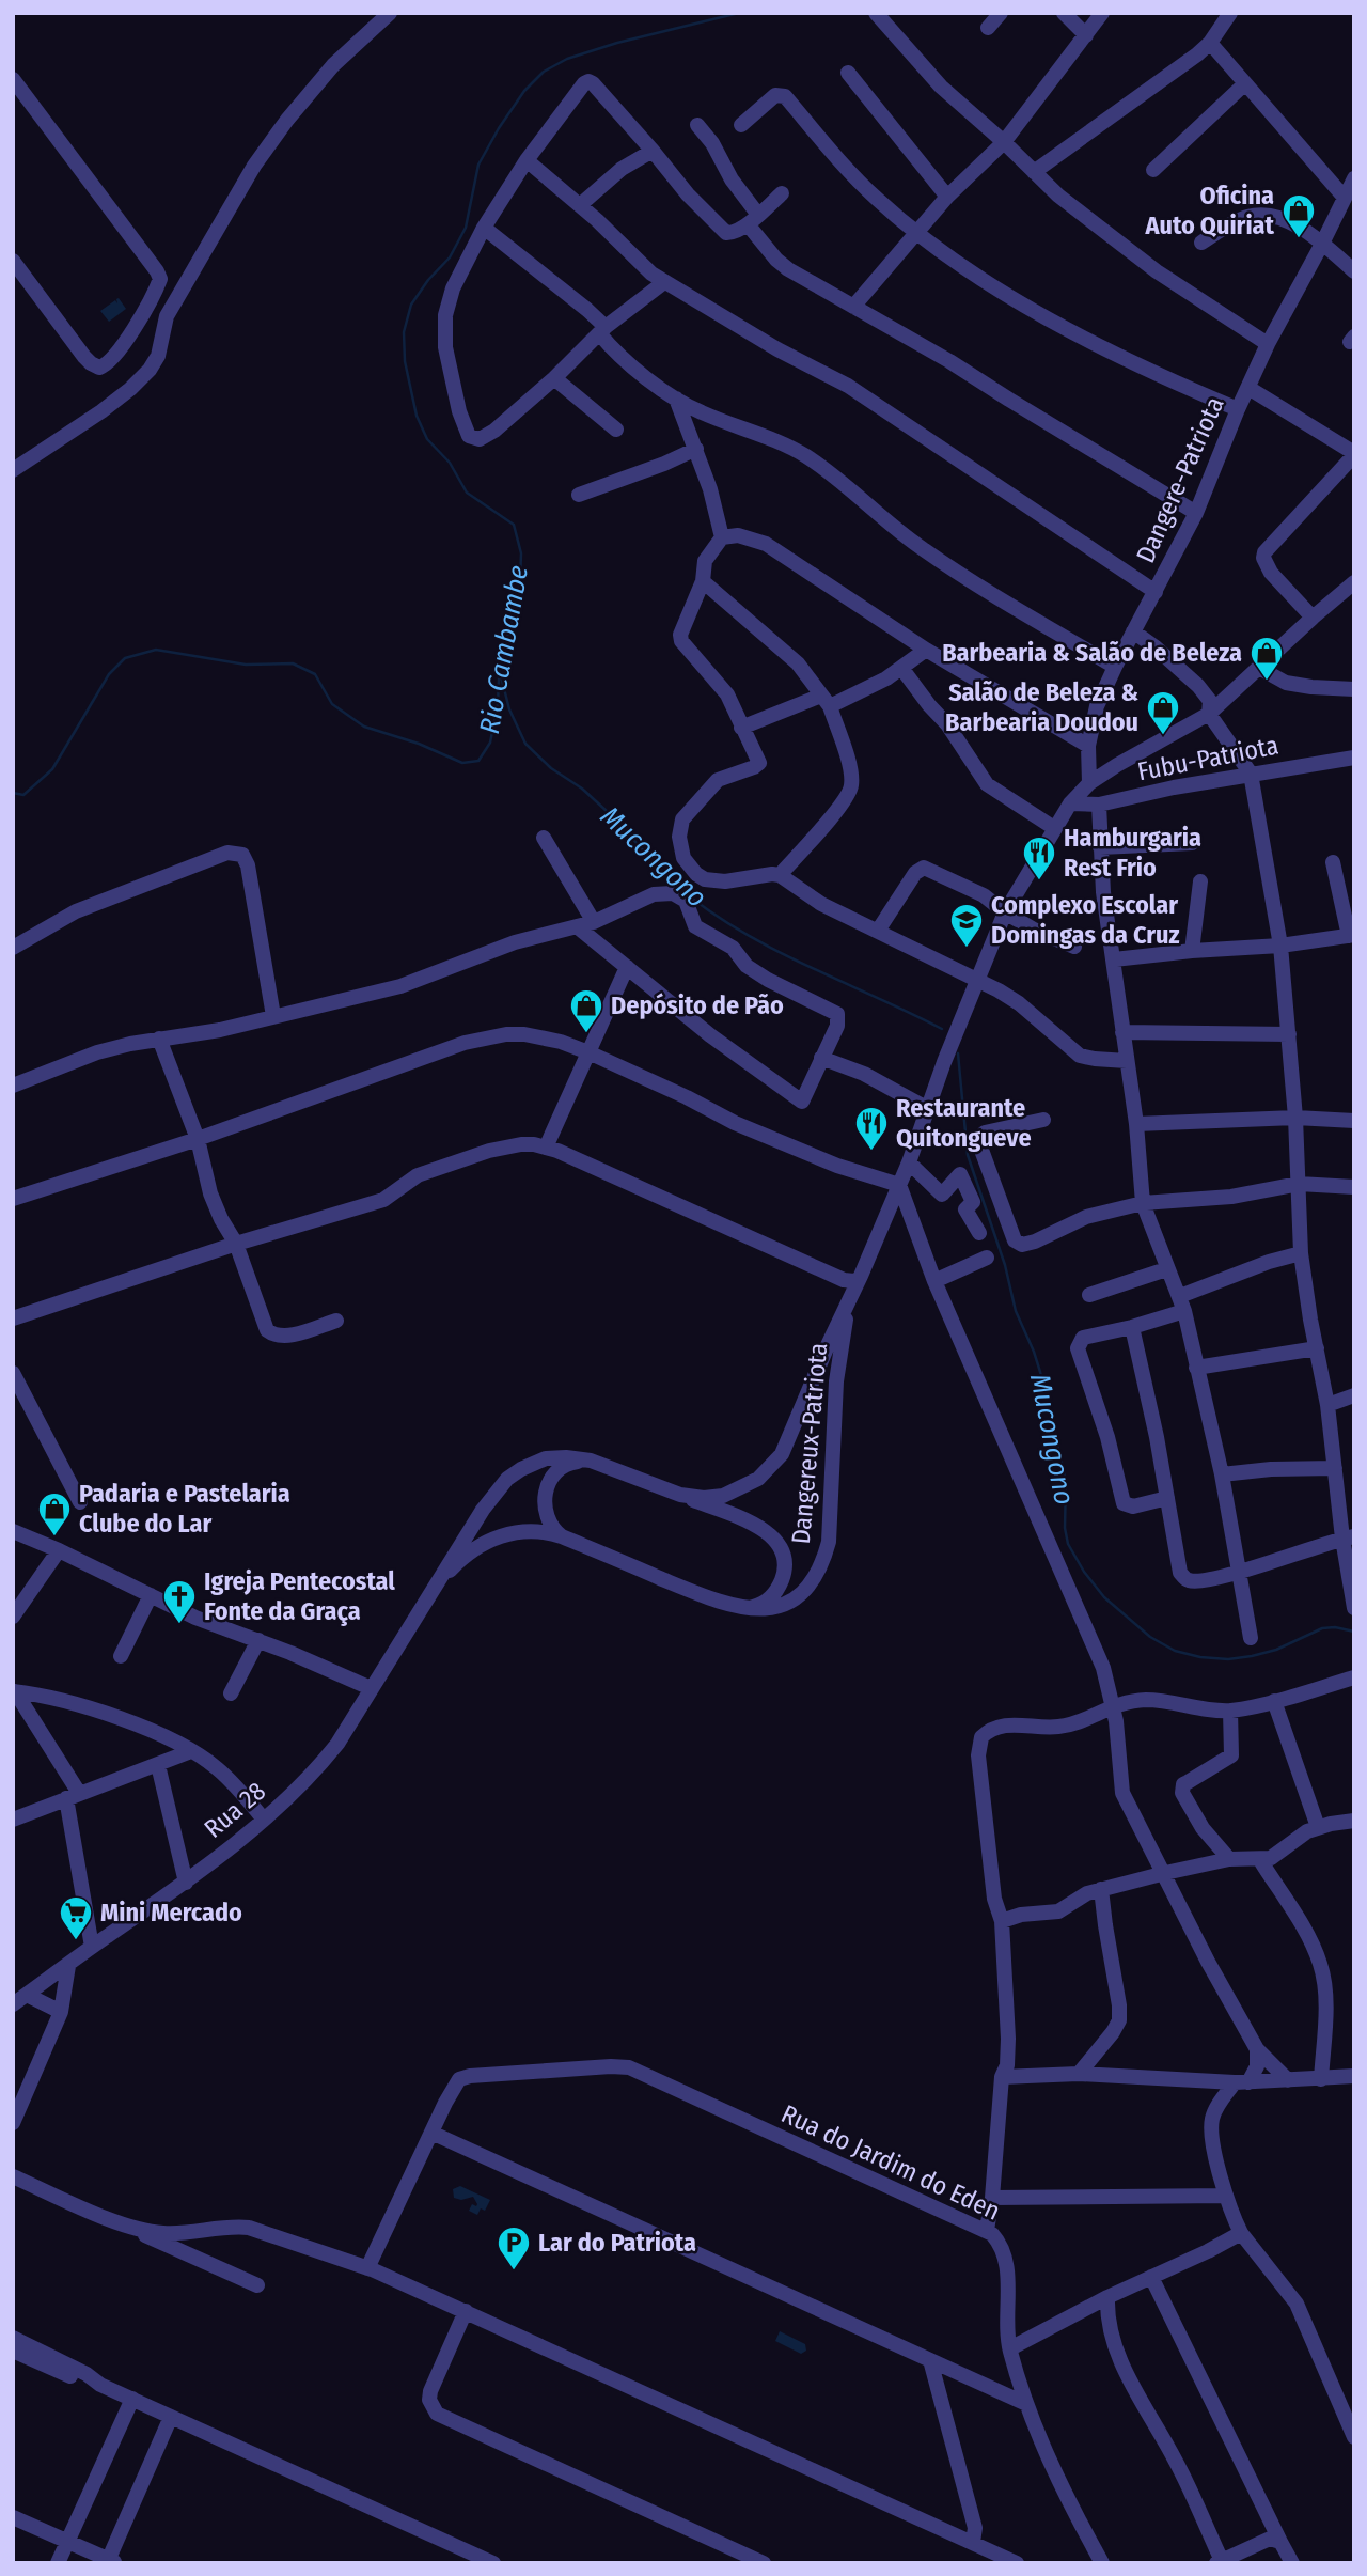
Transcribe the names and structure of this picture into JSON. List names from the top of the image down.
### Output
{
  "streets": {
    "street": [
      "Dangere-Patriota",
      "Fubu-Patriota",
      "Dangereux-Patriota",
      "Rua 28",
      "Rua do Jardim do Eden"
    ]
  },
  "crossings": [
    ["Dangereux-Patriota", "Rua 28"]
  ],
  "water": ["Rio Cambambe", "Mucongono"],
  "places": {
    "shop": [
      "Oficina Auto Quiriat",
      "Barbearia & Salão de Beleza",
      "Salão de Beleza & Barbearia Doudou",
      "Depósito de Pão",
      "Padaria e Pastelaria Clube do Lar"
    ],
    "restaurant": ["Hamburgaria Rest Frio", "Restaurante Quitongueve"],
    "school or university": ["Complexo Escolar Domingas da Cruz"],
    "church": ["Igreja Pentecostal Fonte da Graça"],
    "supermarket": ["Mini Mercado"],
    "parking": ["Lar do Patriota"]
  }
}
